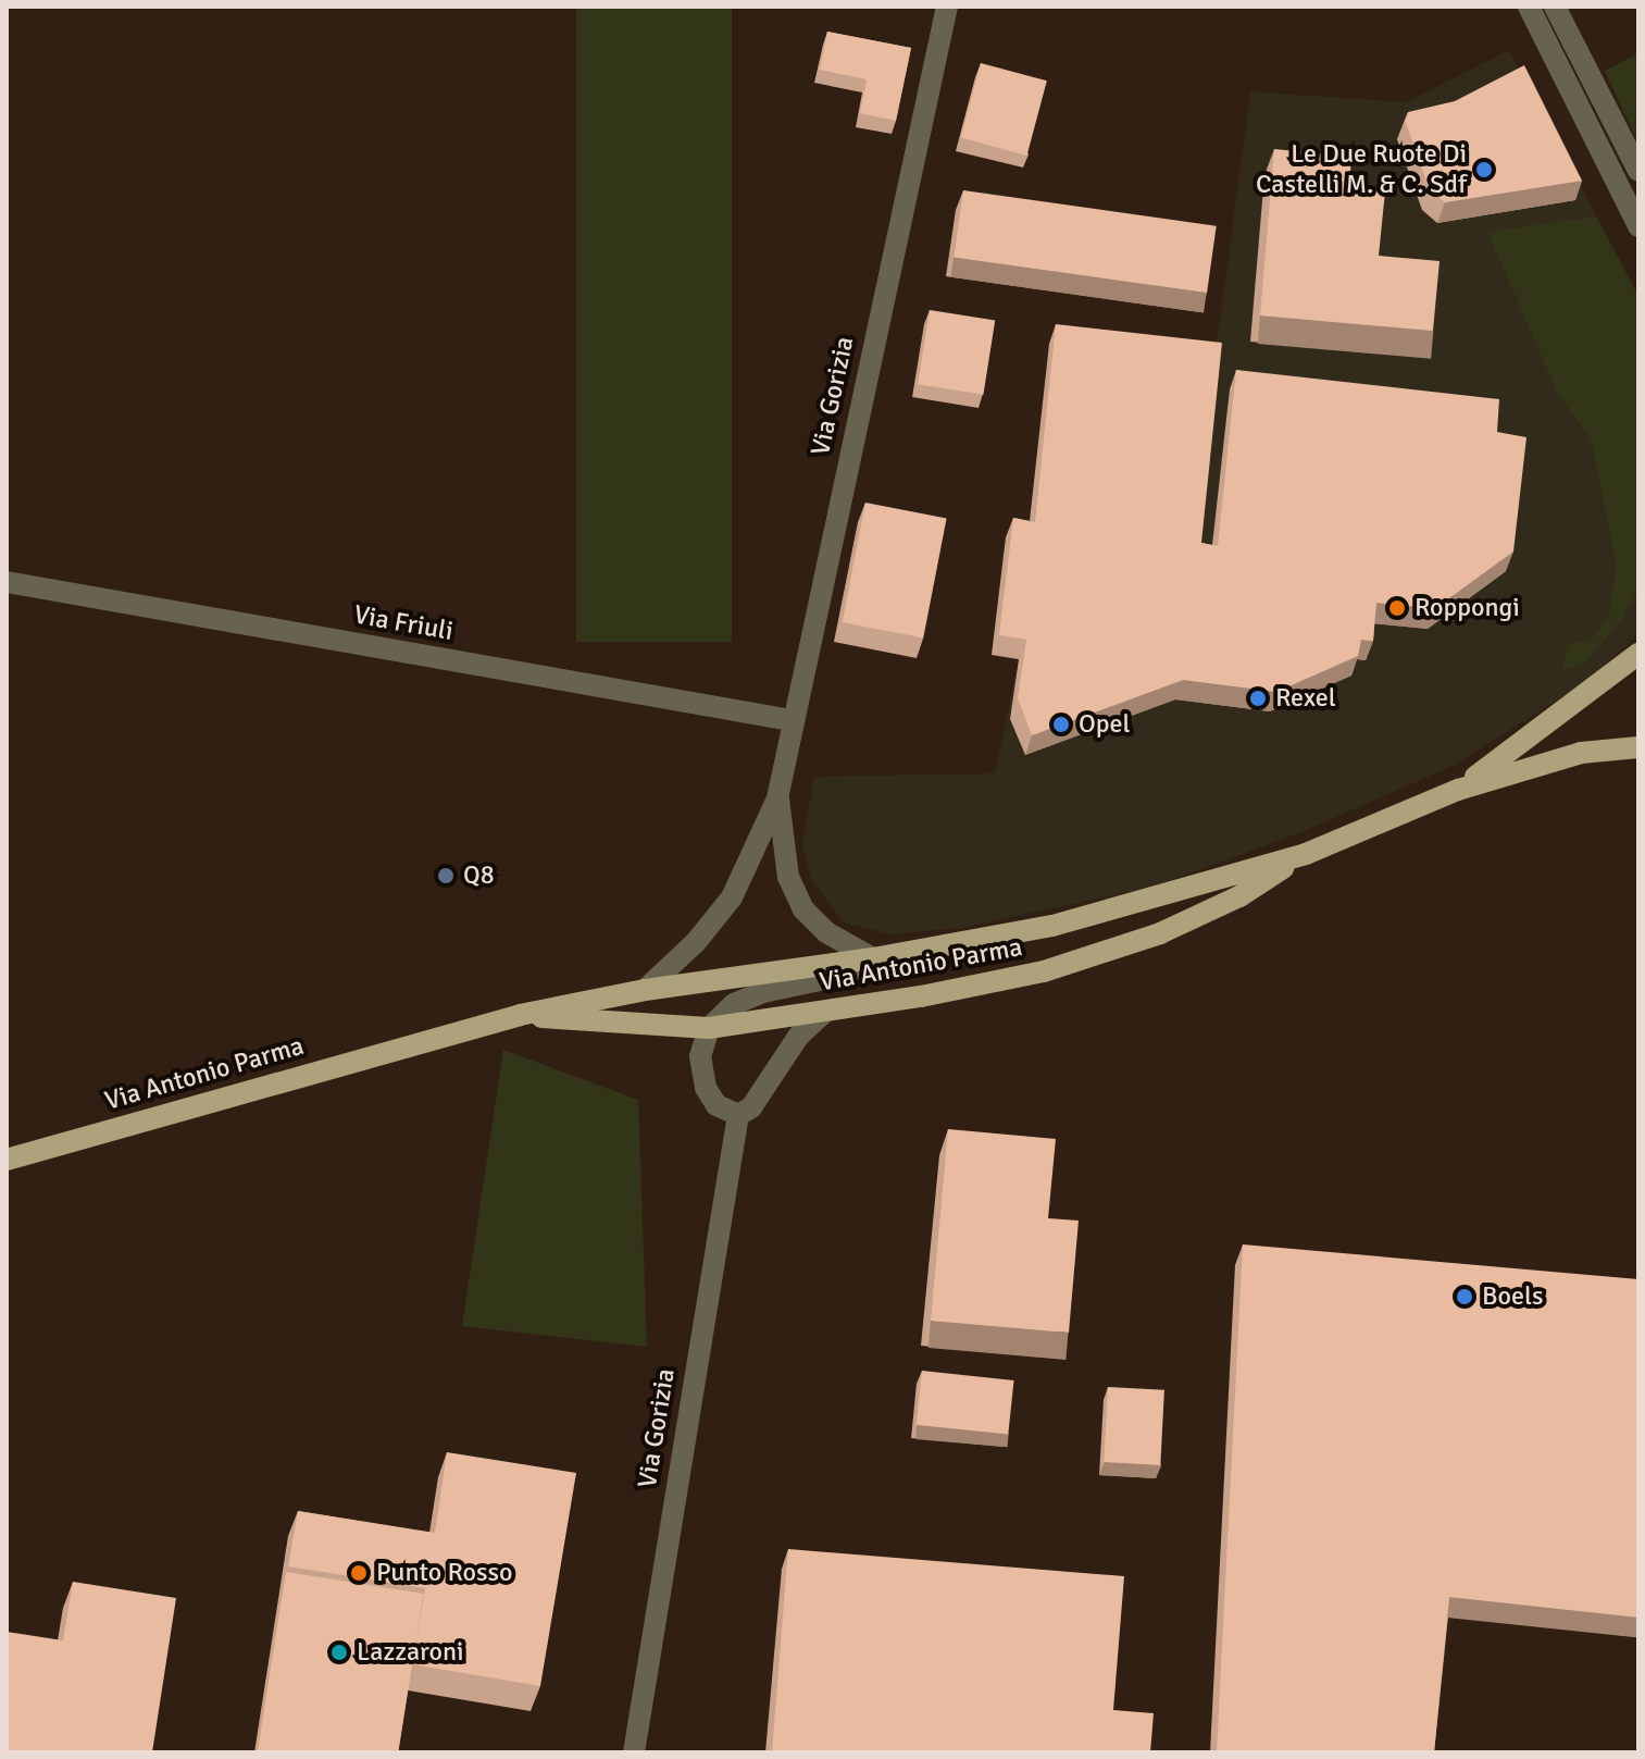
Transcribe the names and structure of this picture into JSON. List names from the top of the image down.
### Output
{
  "streets": {
    "main road": ["Via Antonio Parma"],
    "street": ["Via Gorizia", "Via Friuli"]
  },
  "crossings": [
    ["Via Gorizia", "Via Friuli"],
    ["Via Gorizia", "Via Antonio Parma"]
  ],
  "places": [
    "Le Due Ruote Di Castelli M. & C. Sdf",
    "Roppongi",
    "Rexel",
    "Opel",
    "Q8",
    "Boels",
    "Punto Rosso",
    "Lazzaroni"
  ]
}
